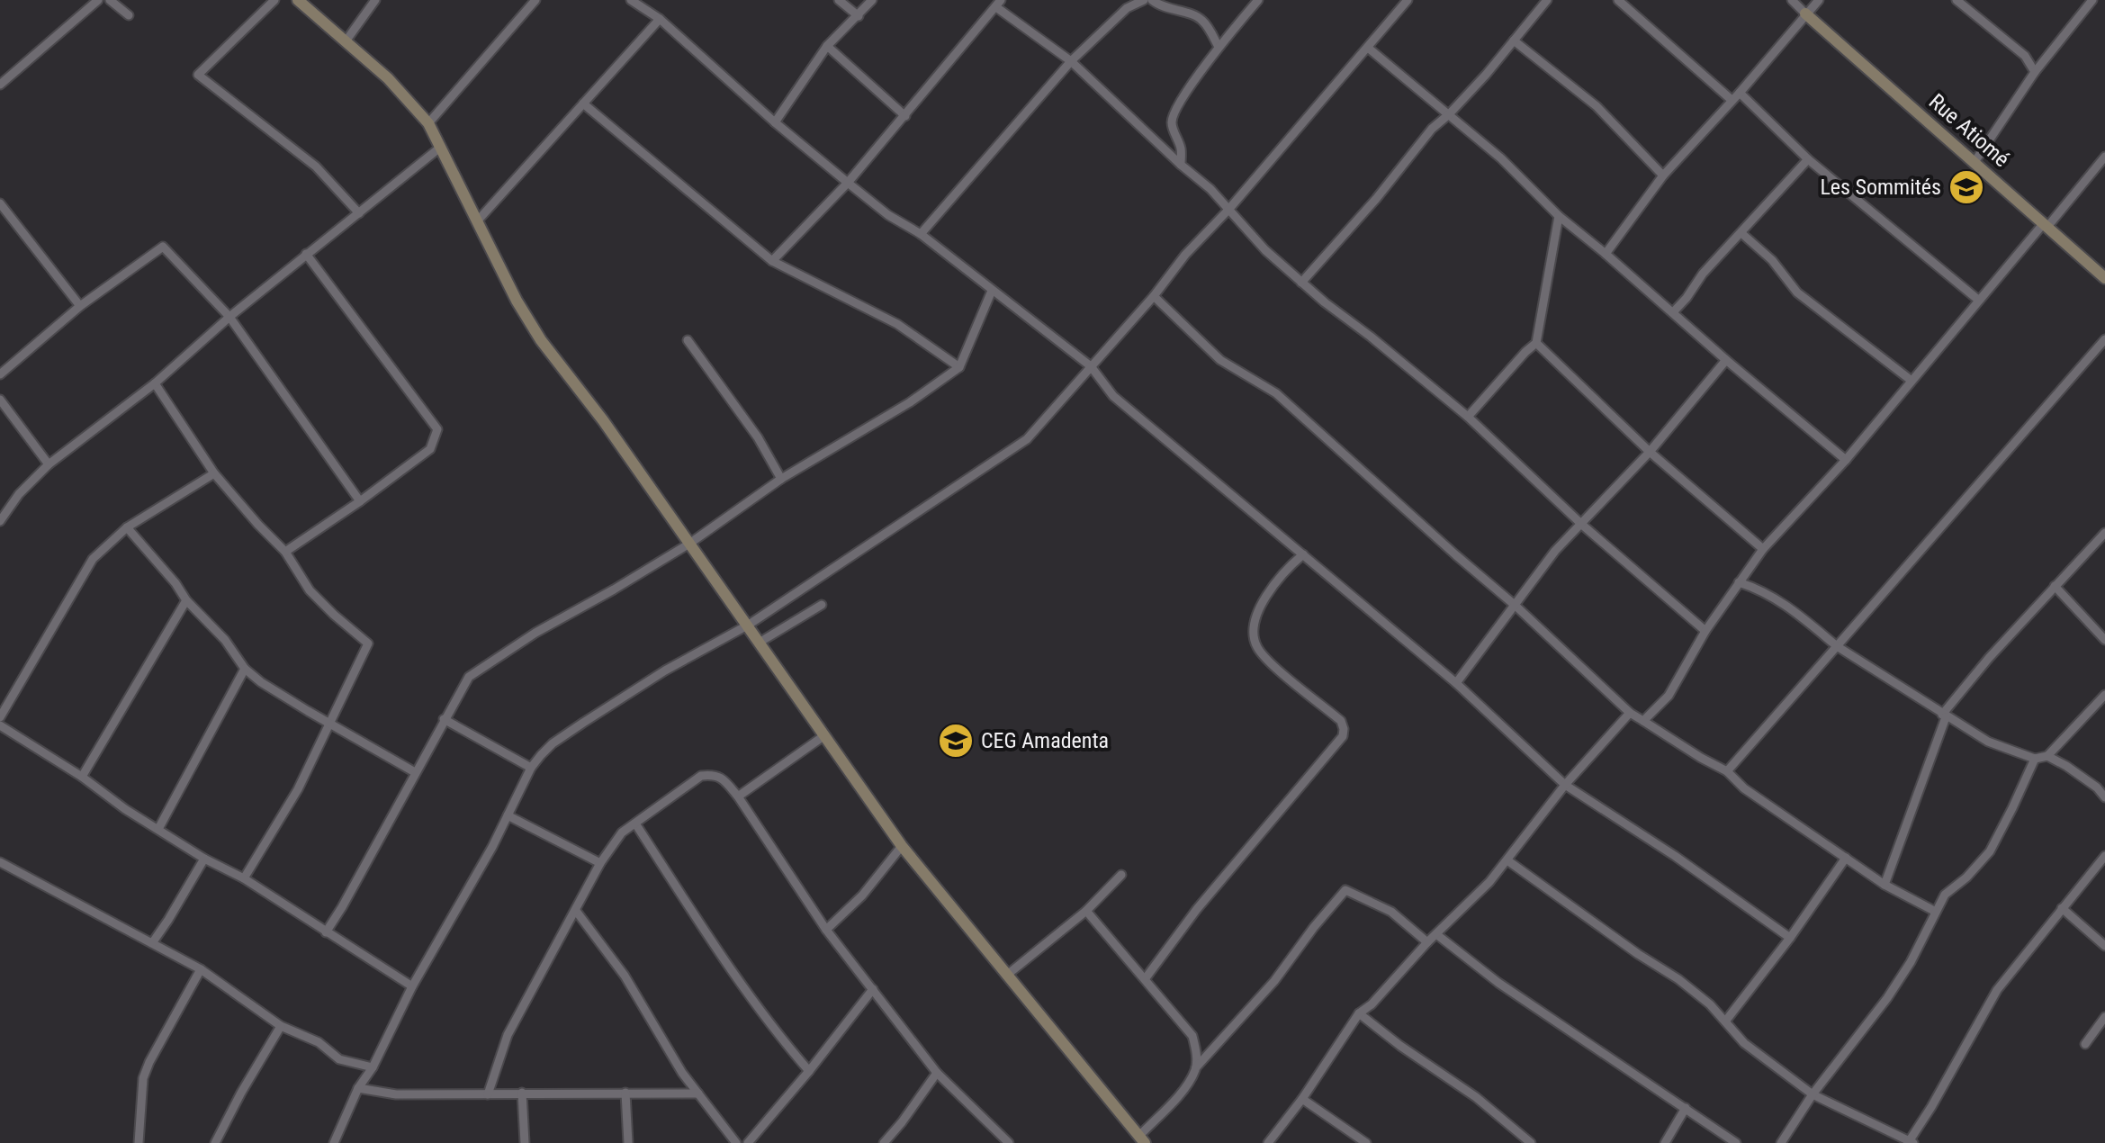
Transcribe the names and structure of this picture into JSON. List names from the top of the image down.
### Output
{
  "streets": {
    "street": ["Rue Atiomé"]
  },
  "places": {
    "school or university": ["Les Sommités", "CEG Amadenta"]
  }
}
